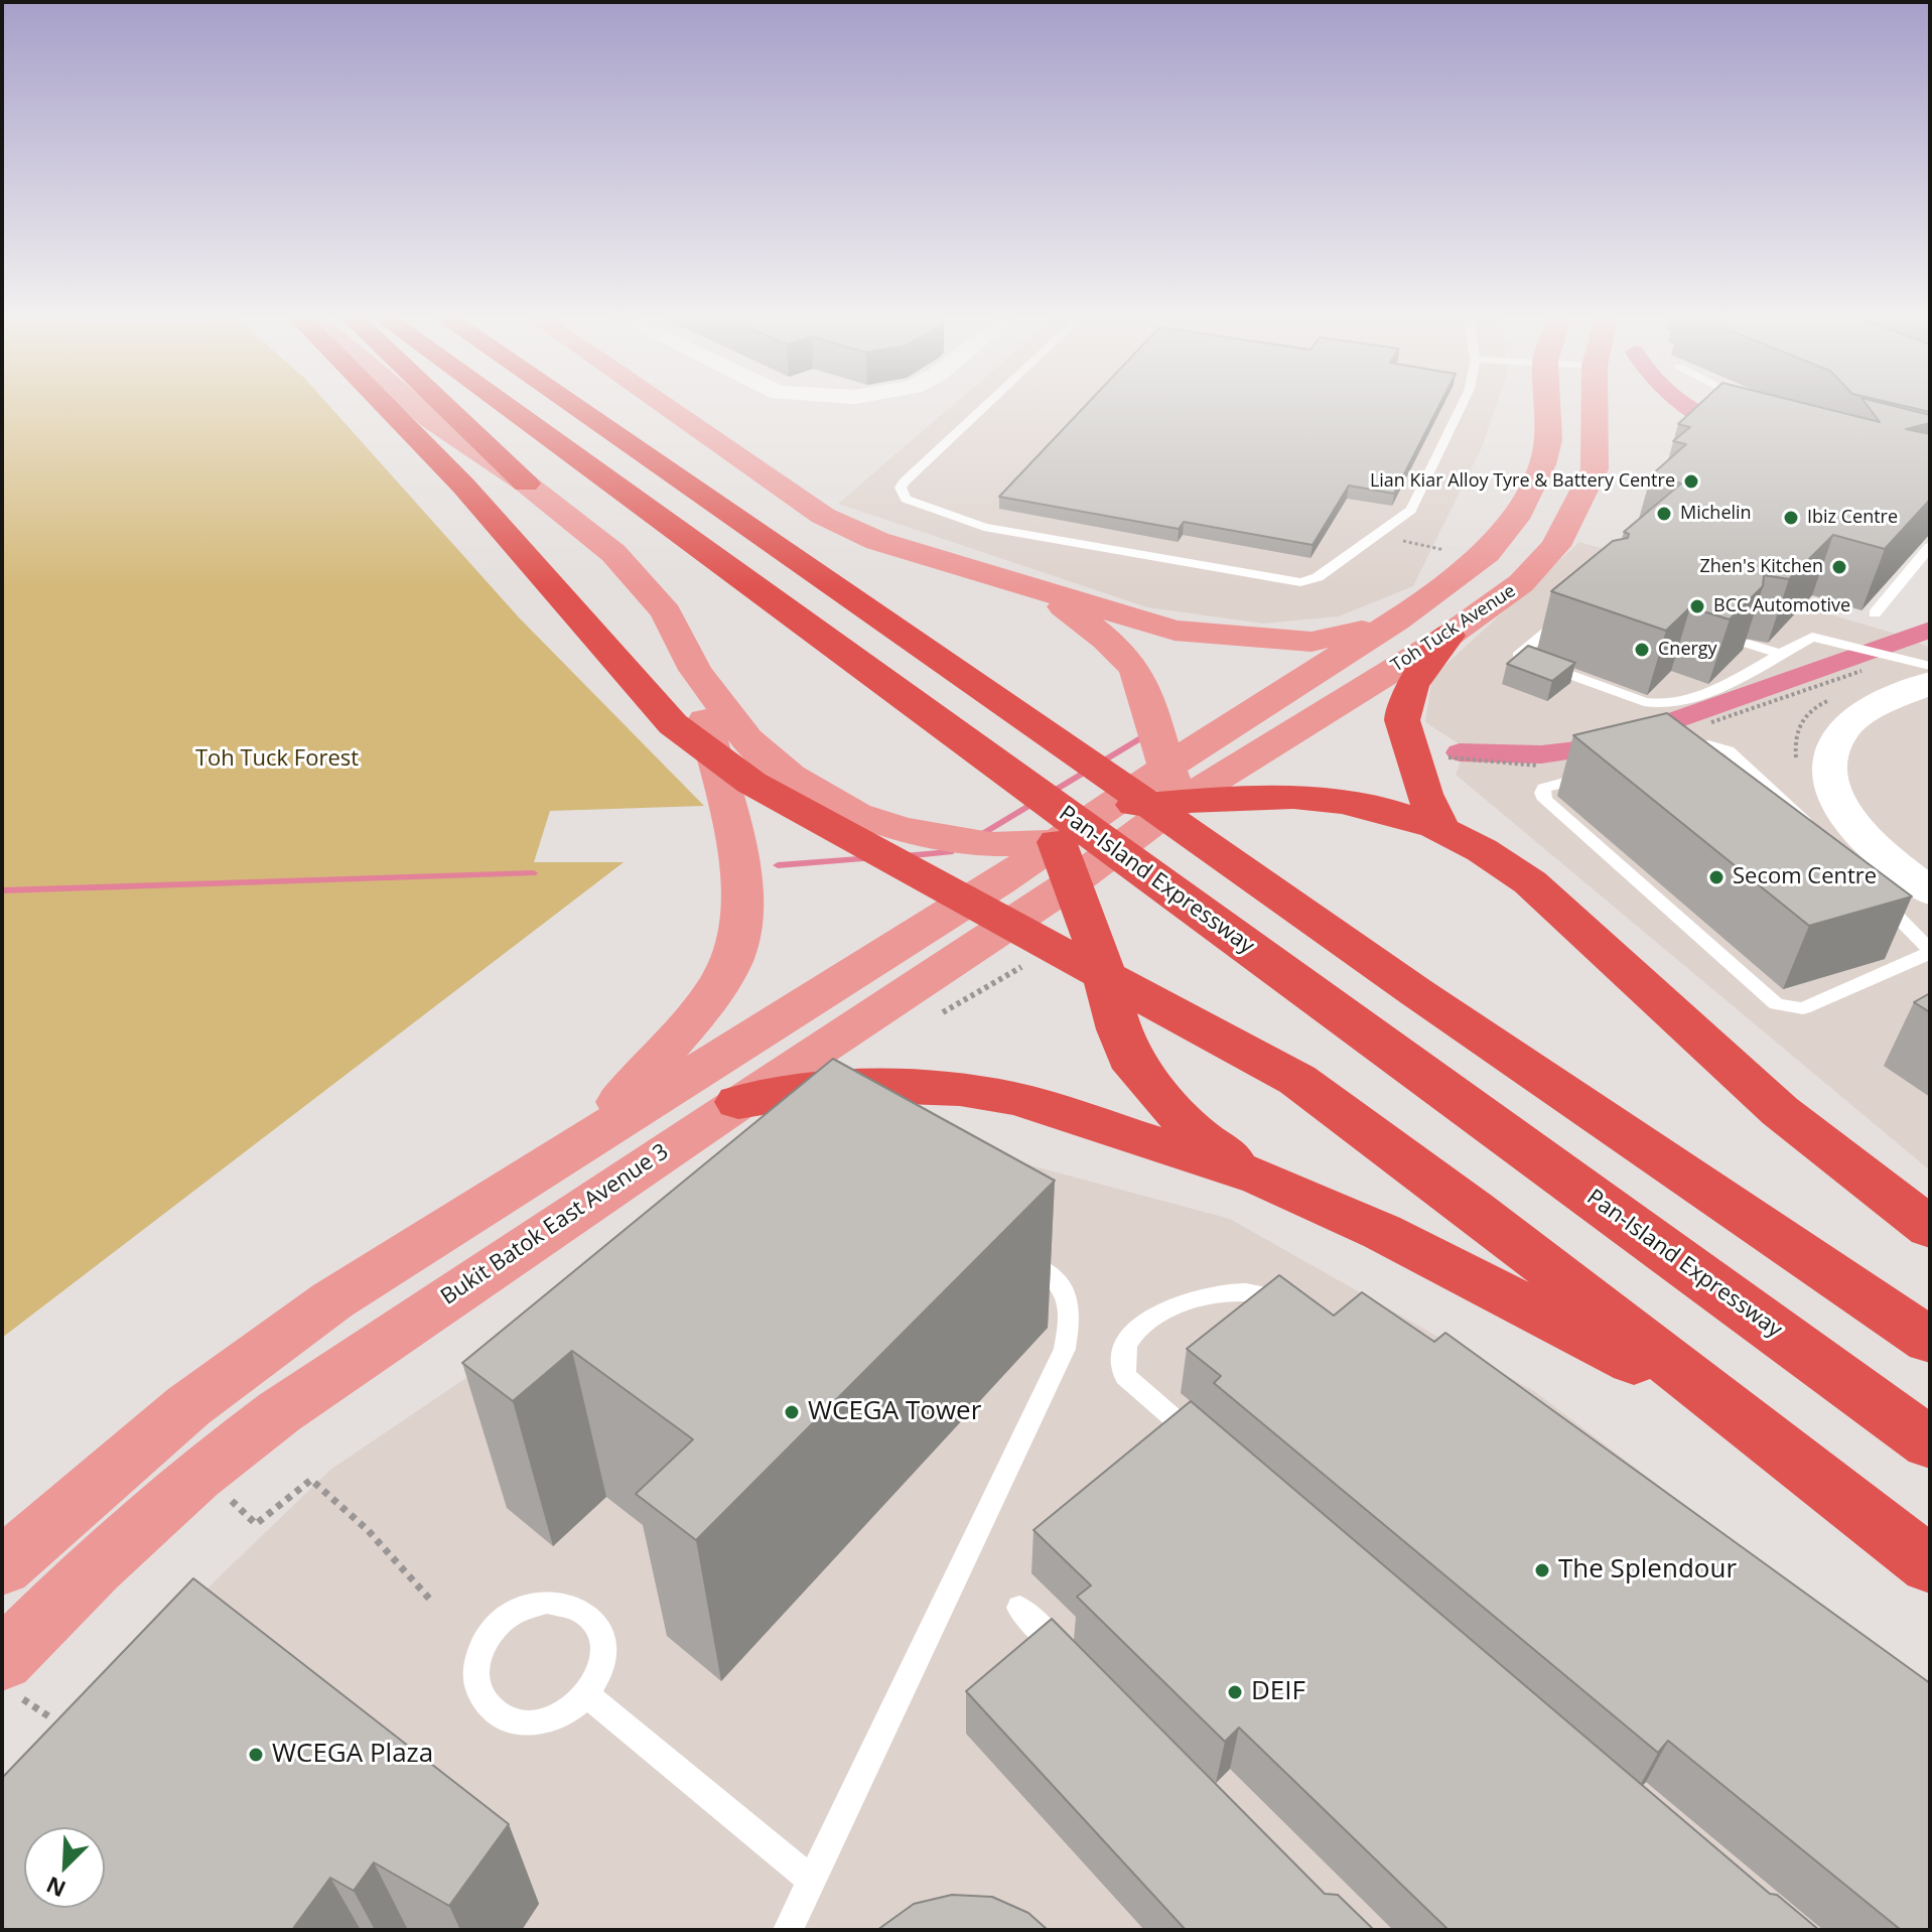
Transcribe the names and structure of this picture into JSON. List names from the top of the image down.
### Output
{
  "streets": {
    "highway": ["Pan-Island Expressway"],
    "main road": ["Toh Tuck Avenue", "Bukit Batok East Avenue 3"]
  },
  "crossings": [
    ["Toh Tuck Avenue", "Bukit Batok East Avenue 3"]
  ],
  "parks": ["Toh Tuck Forest"],
  "places": [
    "Lian Kiar Alloy Tyre & Battery Centre",
    "Michelin",
    "Ibiz Centre",
    "Zhen's Kitchen",
    "BCC Automotive",
    "Cnergy",
    "Secom Centre",
    "WCEGA Tower",
    "The Splendour",
    "DEIF",
    "WCEGA Plaza"
  ],
  "north": "bottom left"
}
